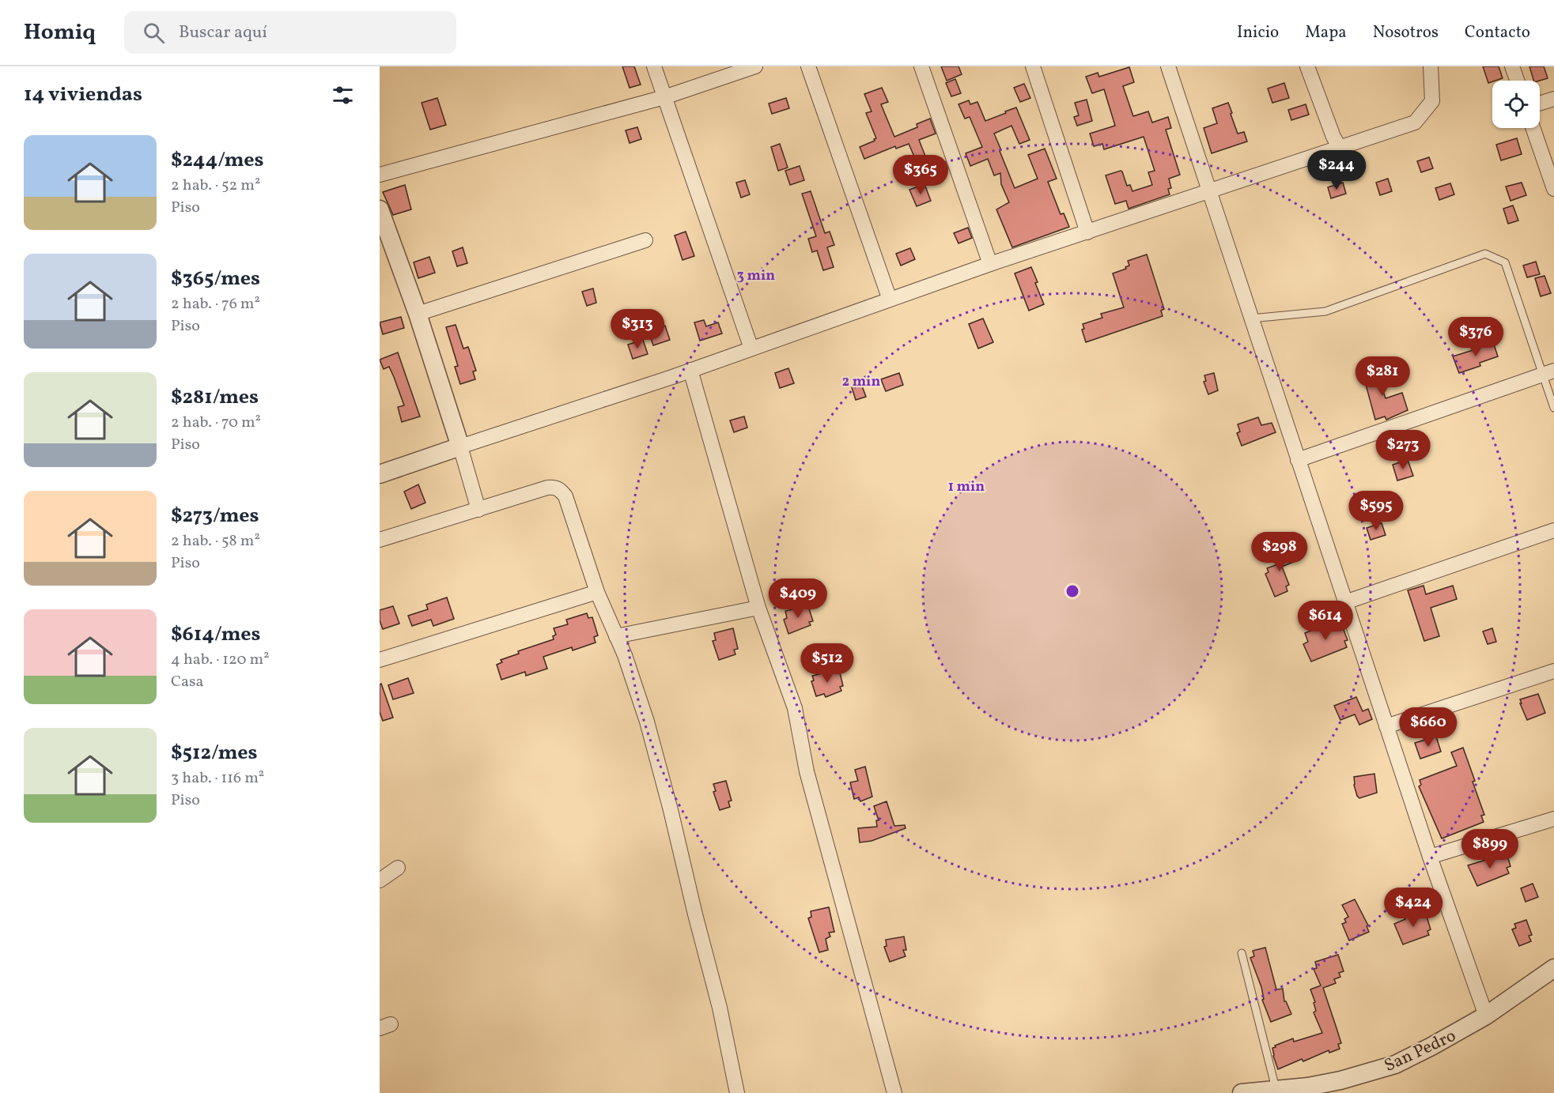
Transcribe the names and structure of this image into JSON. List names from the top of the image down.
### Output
{
  "streets": {
    "street": ["San Pedro"]
  },
  "page": {
    "header": "Homiq",
    "search": "Buscar aquí",
    "nav": [
      "Inicio",
      "Mapa",
      "Nosotros",
      "Contacto"
    ],
    "heading": "14 viviendas",
    "list": [
      {
        "name": "$244/mes",
        "note": "2 hab. · 52 m² · Piso"
      },
      {
        "name": "$365/mes",
        "note": "2 hab. · 76 m² · Piso"
      },
      {
        "name": "$281/mes",
        "note": "2 hab. · 70 m² · Piso"
      },
      {
        "name": "$273/mes",
        "note": "2 hab. · 58 m² · Piso"
      },
      {
        "name": "$614/mes",
        "note": "4 hab. · 120 m² · Casa"
      },
      {
        "name": "$512/mes",
        "note": "3 hab. · 116 m² · Piso"
      }
    ],
    "price": [
      "$244",
      "$365",
      "$313",
      "$376",
      "$281",
      "$273",
      "$595",
      "$298",
      "$409",
      "$614",
      "$512",
      "$660",
      "$899",
      "$424"
    ]
  },
  "rings": ["3 min", "2 min", "1 min"]
}
